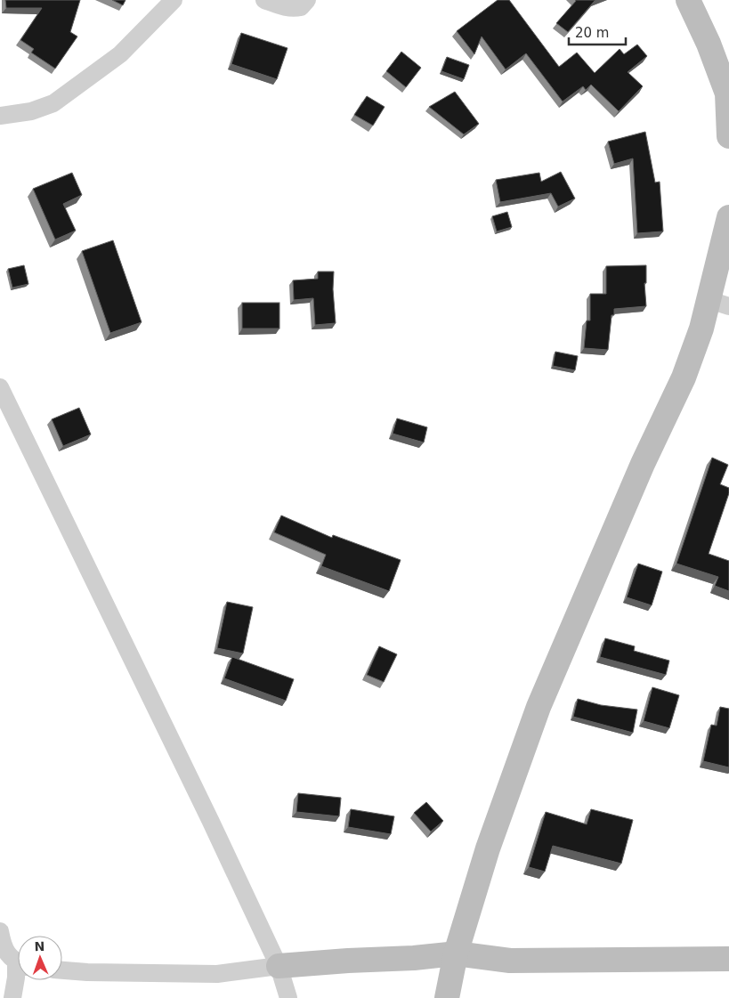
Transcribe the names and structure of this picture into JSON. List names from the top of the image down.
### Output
{
  "scale_bar": "20 m",
  "north": "top"
}
